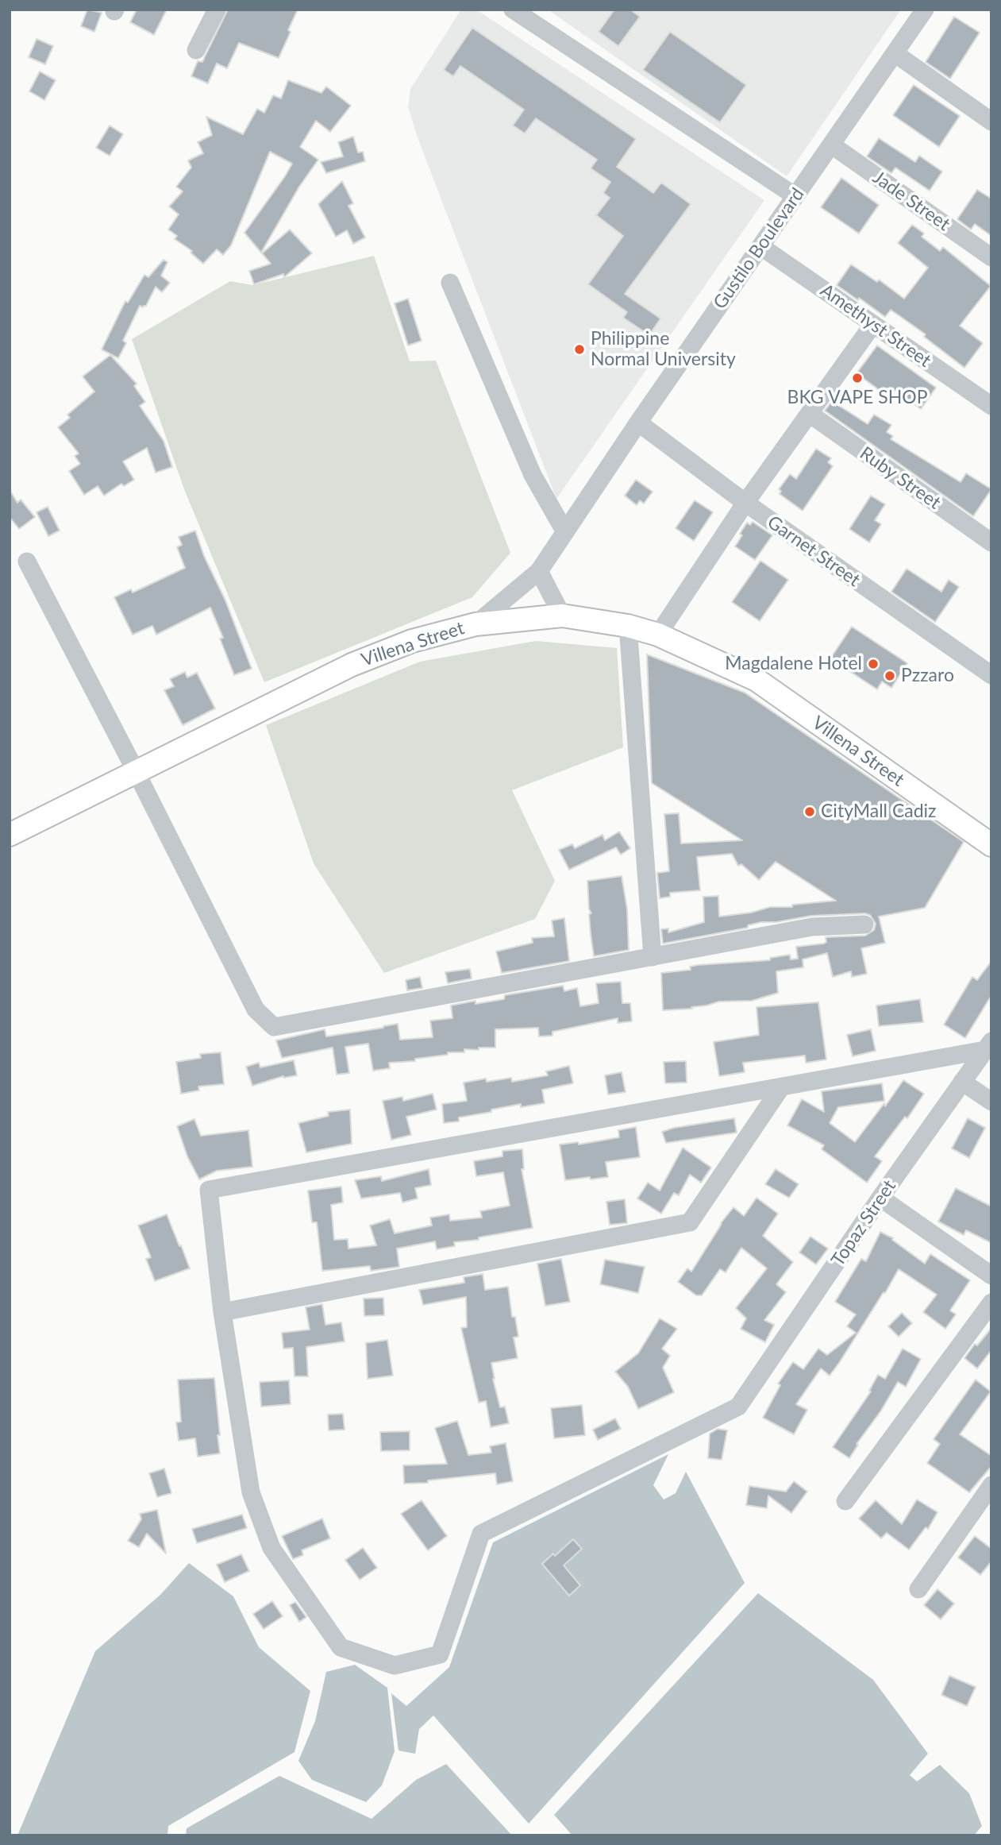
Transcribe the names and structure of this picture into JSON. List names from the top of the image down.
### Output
{
  "streets": {
    "main road": ["Villena Street"],
    "street": [
      "Jade Street",
      "Gustilo Boulevard",
      "Amethyst Street",
      "Ruby Street",
      "Garnet Street",
      "Topaz Street"
    ]
  },
  "crossings": [
    ["Jade Street", "Gustilo Boulevard"],
    ["Gustilo Boulevard", "Amethyst Street"],
    ["Gustilo Boulevard", "Garnet Street"],
    ["Gustilo Boulevard", "Villena Street"]
  ],
  "places": [
    "Philippine Normal University",
    "BKG VAPE SHOP",
    "Magdalene Hotel",
    "Pzzaro",
    "CityMall Cadiz"
  ]
}
